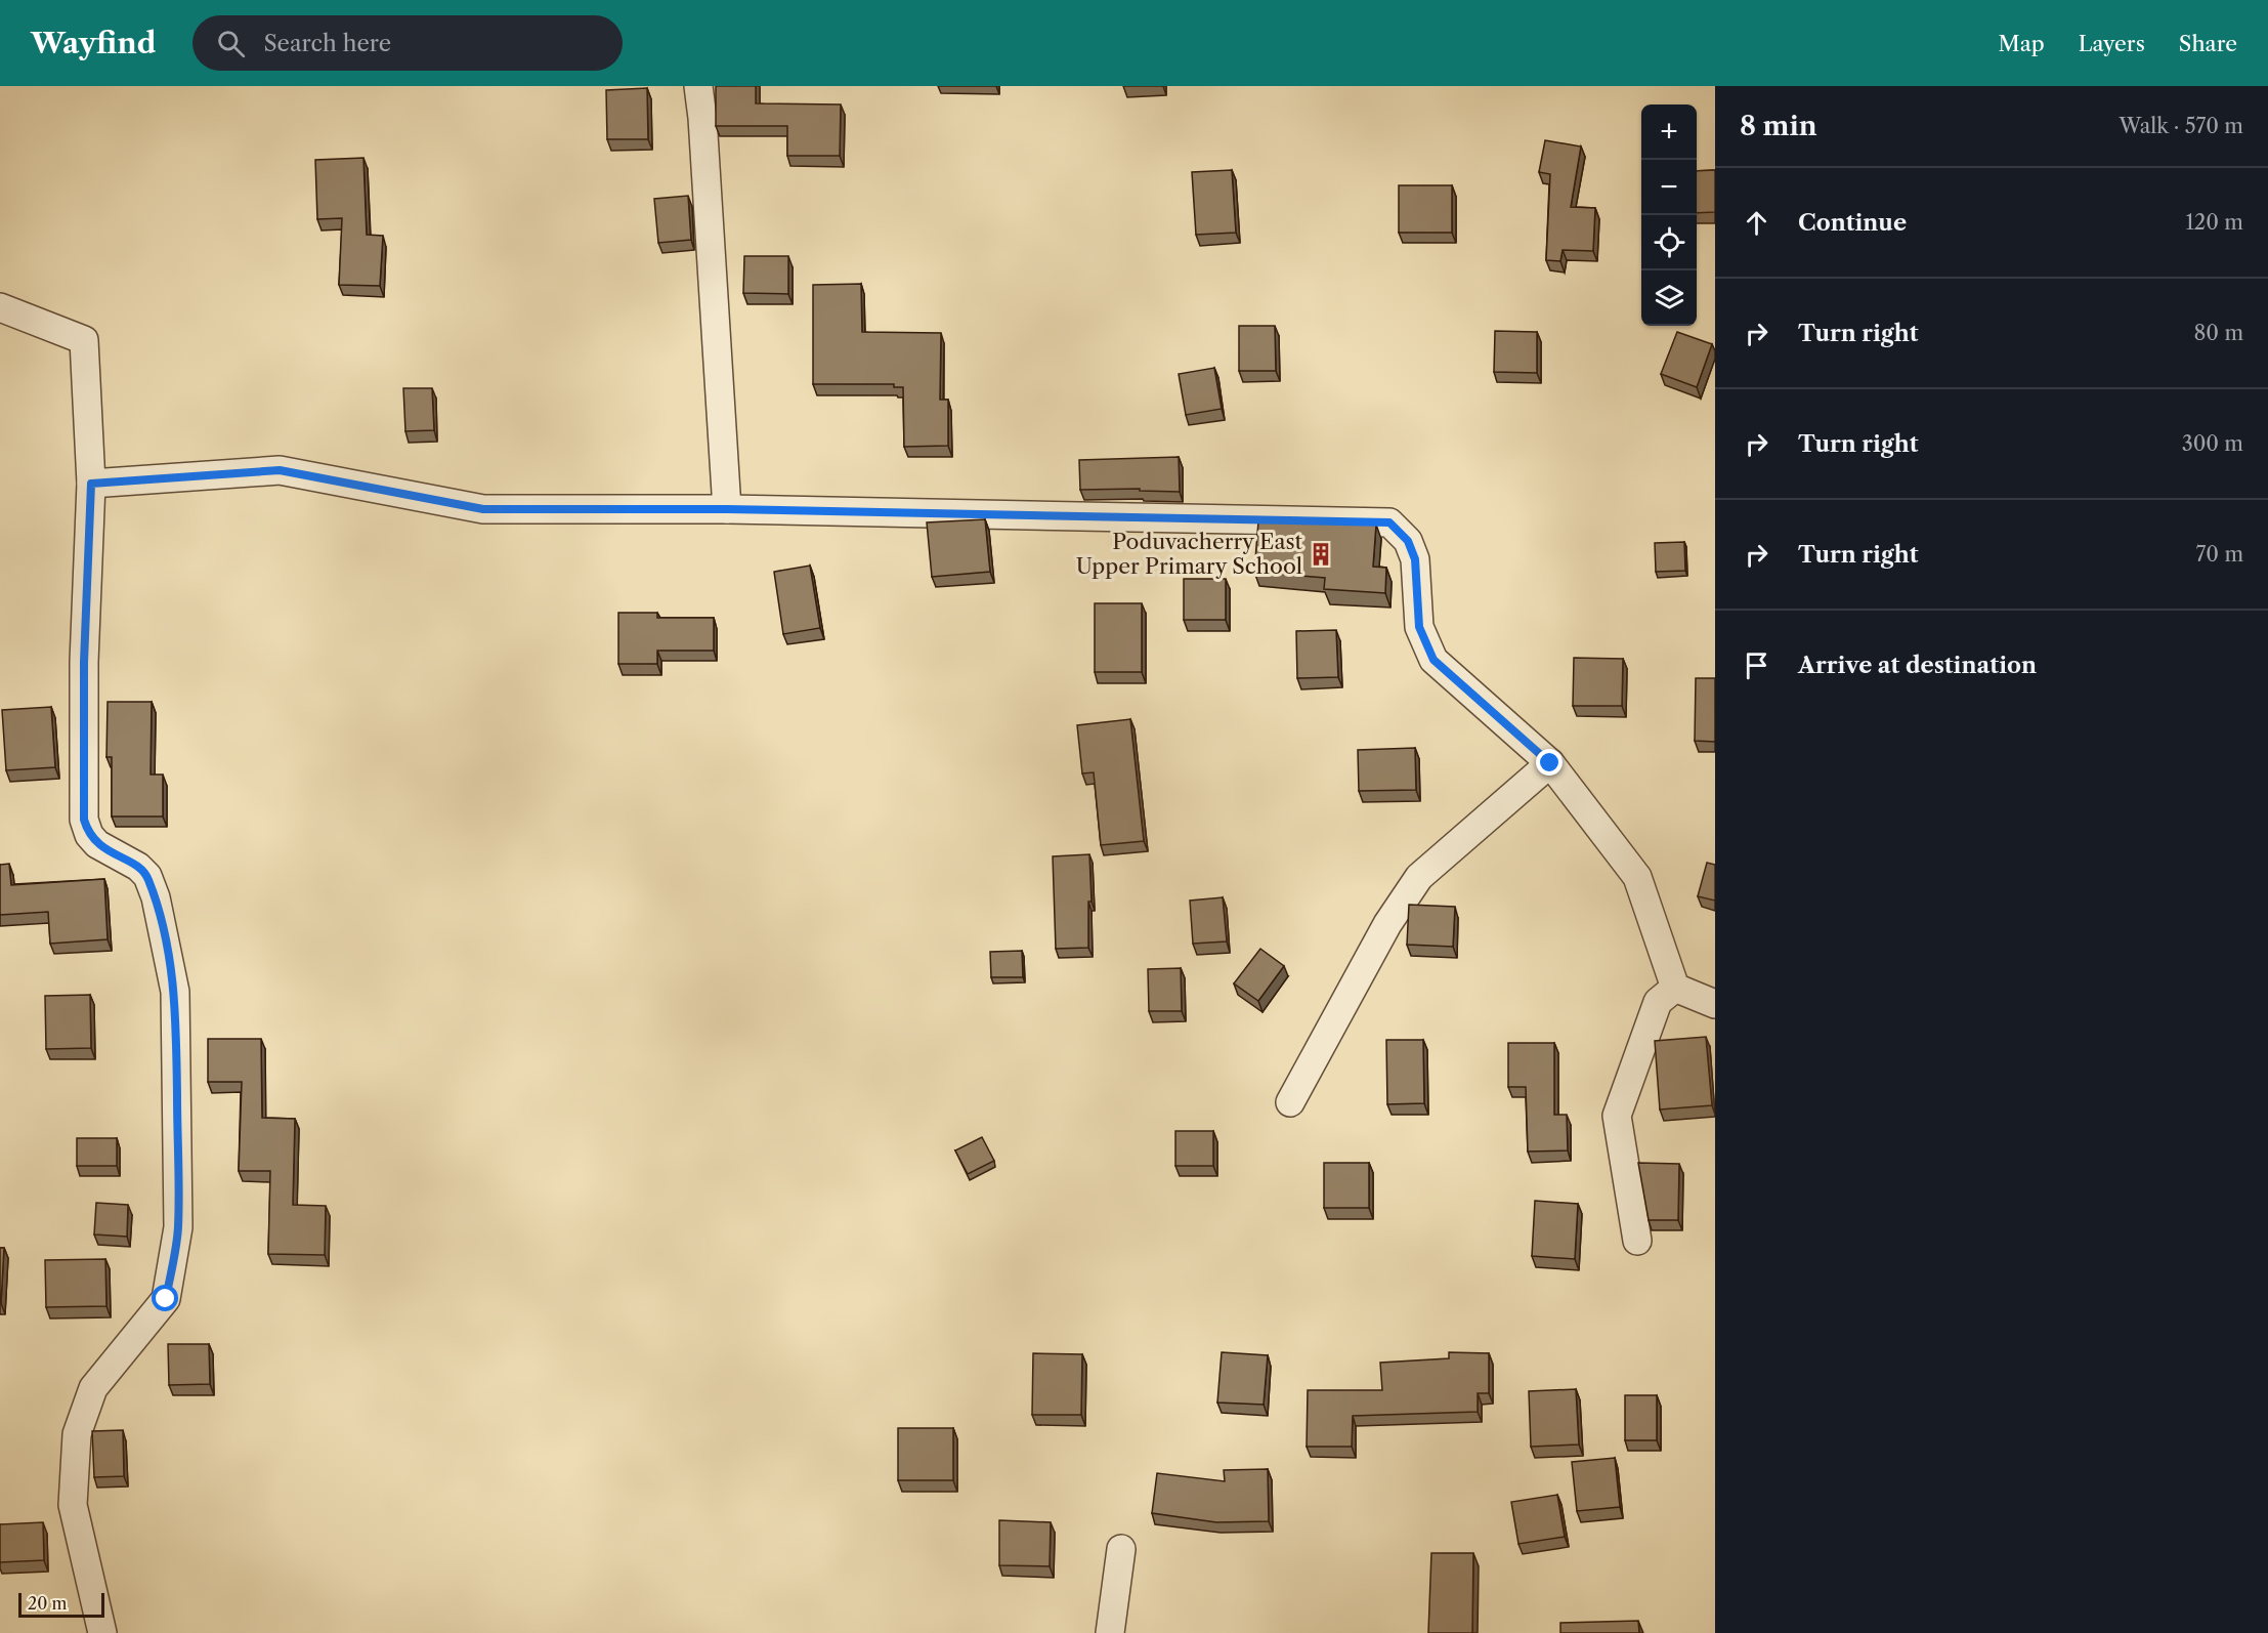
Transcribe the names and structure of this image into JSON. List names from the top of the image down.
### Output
{
  "places": {
    "building": ["Poduvacherry East Upper Primary School"]
  },
  "scale_bar": "20 m",
  "page": {
    "header": "Wayfind",
    "search": "Search here",
    "nav": ["Map", "Layers", "Share"],
    "heading": ["8 min", "Walk · 570 m"],
    "map_buttons": ["+", "−"],
    "list": [
      ["Continue", "120 m"],
      ["Turn right", "80 m"],
      ["Turn right", "300 m"],
      ["Turn right", "70 m"],
      "Arrive at destination"
    ],
    "scale": "20 m"
  }
}
